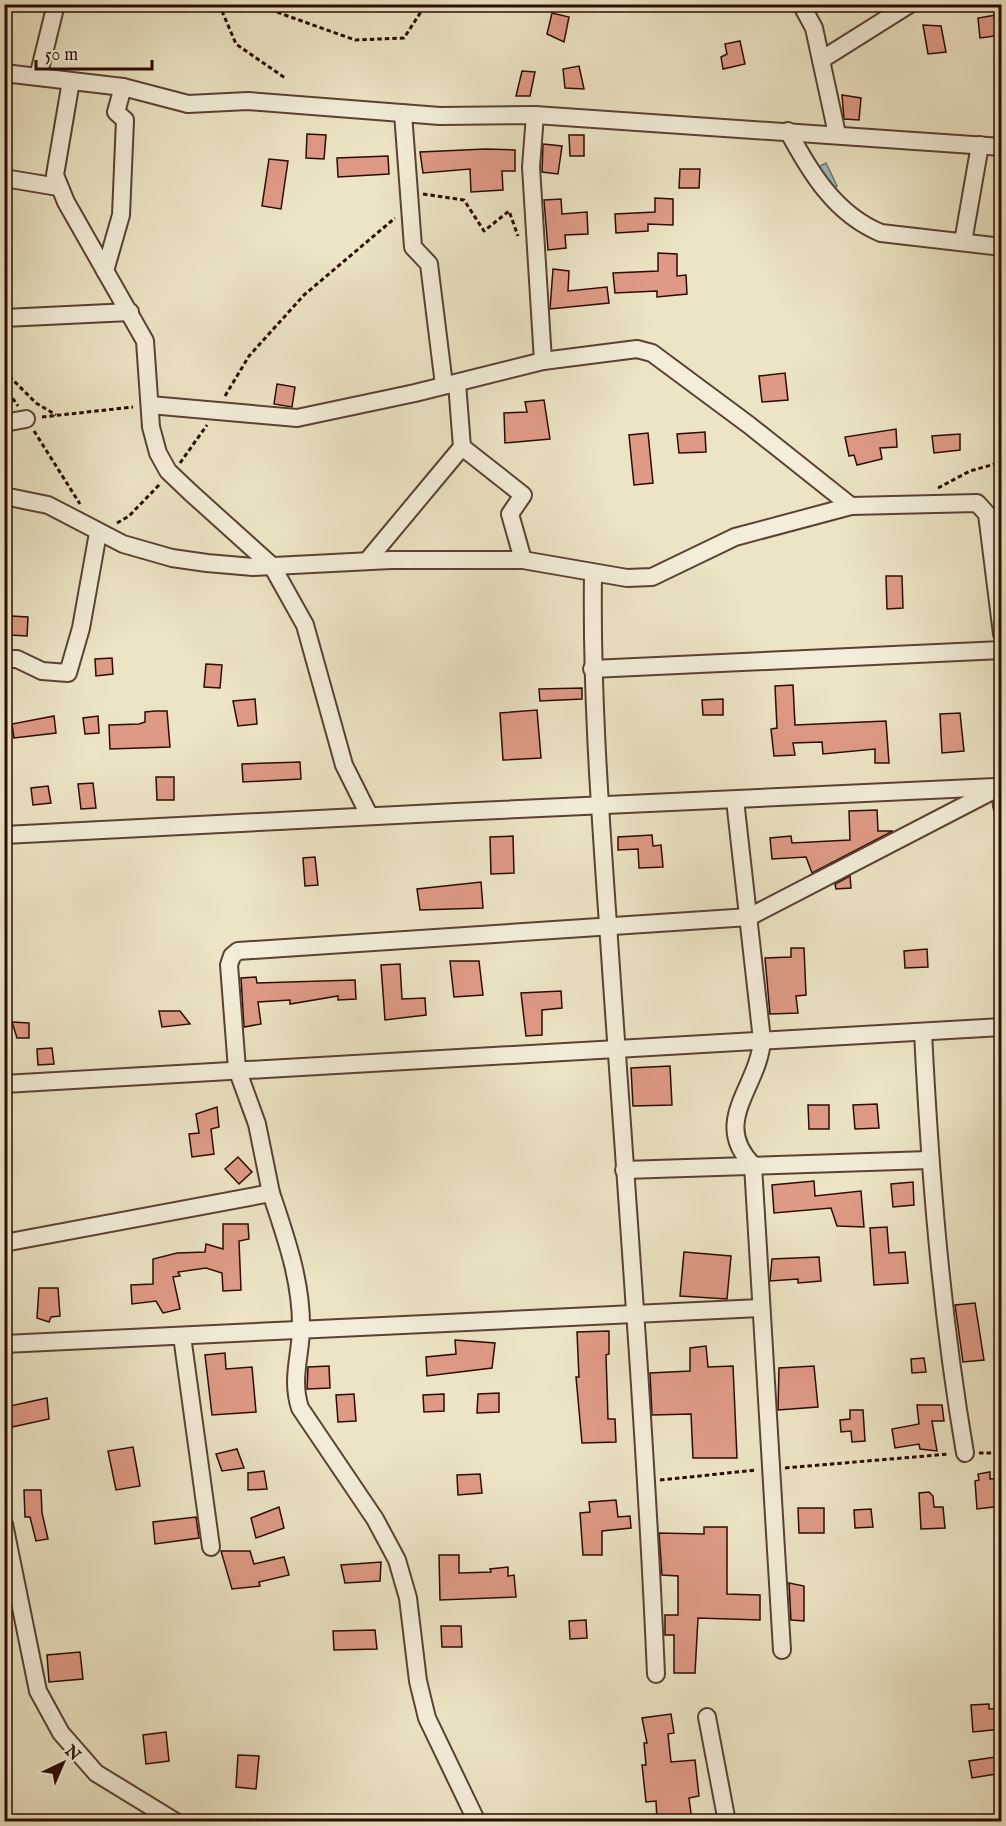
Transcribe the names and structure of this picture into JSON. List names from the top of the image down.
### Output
{
  "scale_bar": "50 m",
  "north": "top right"
}
